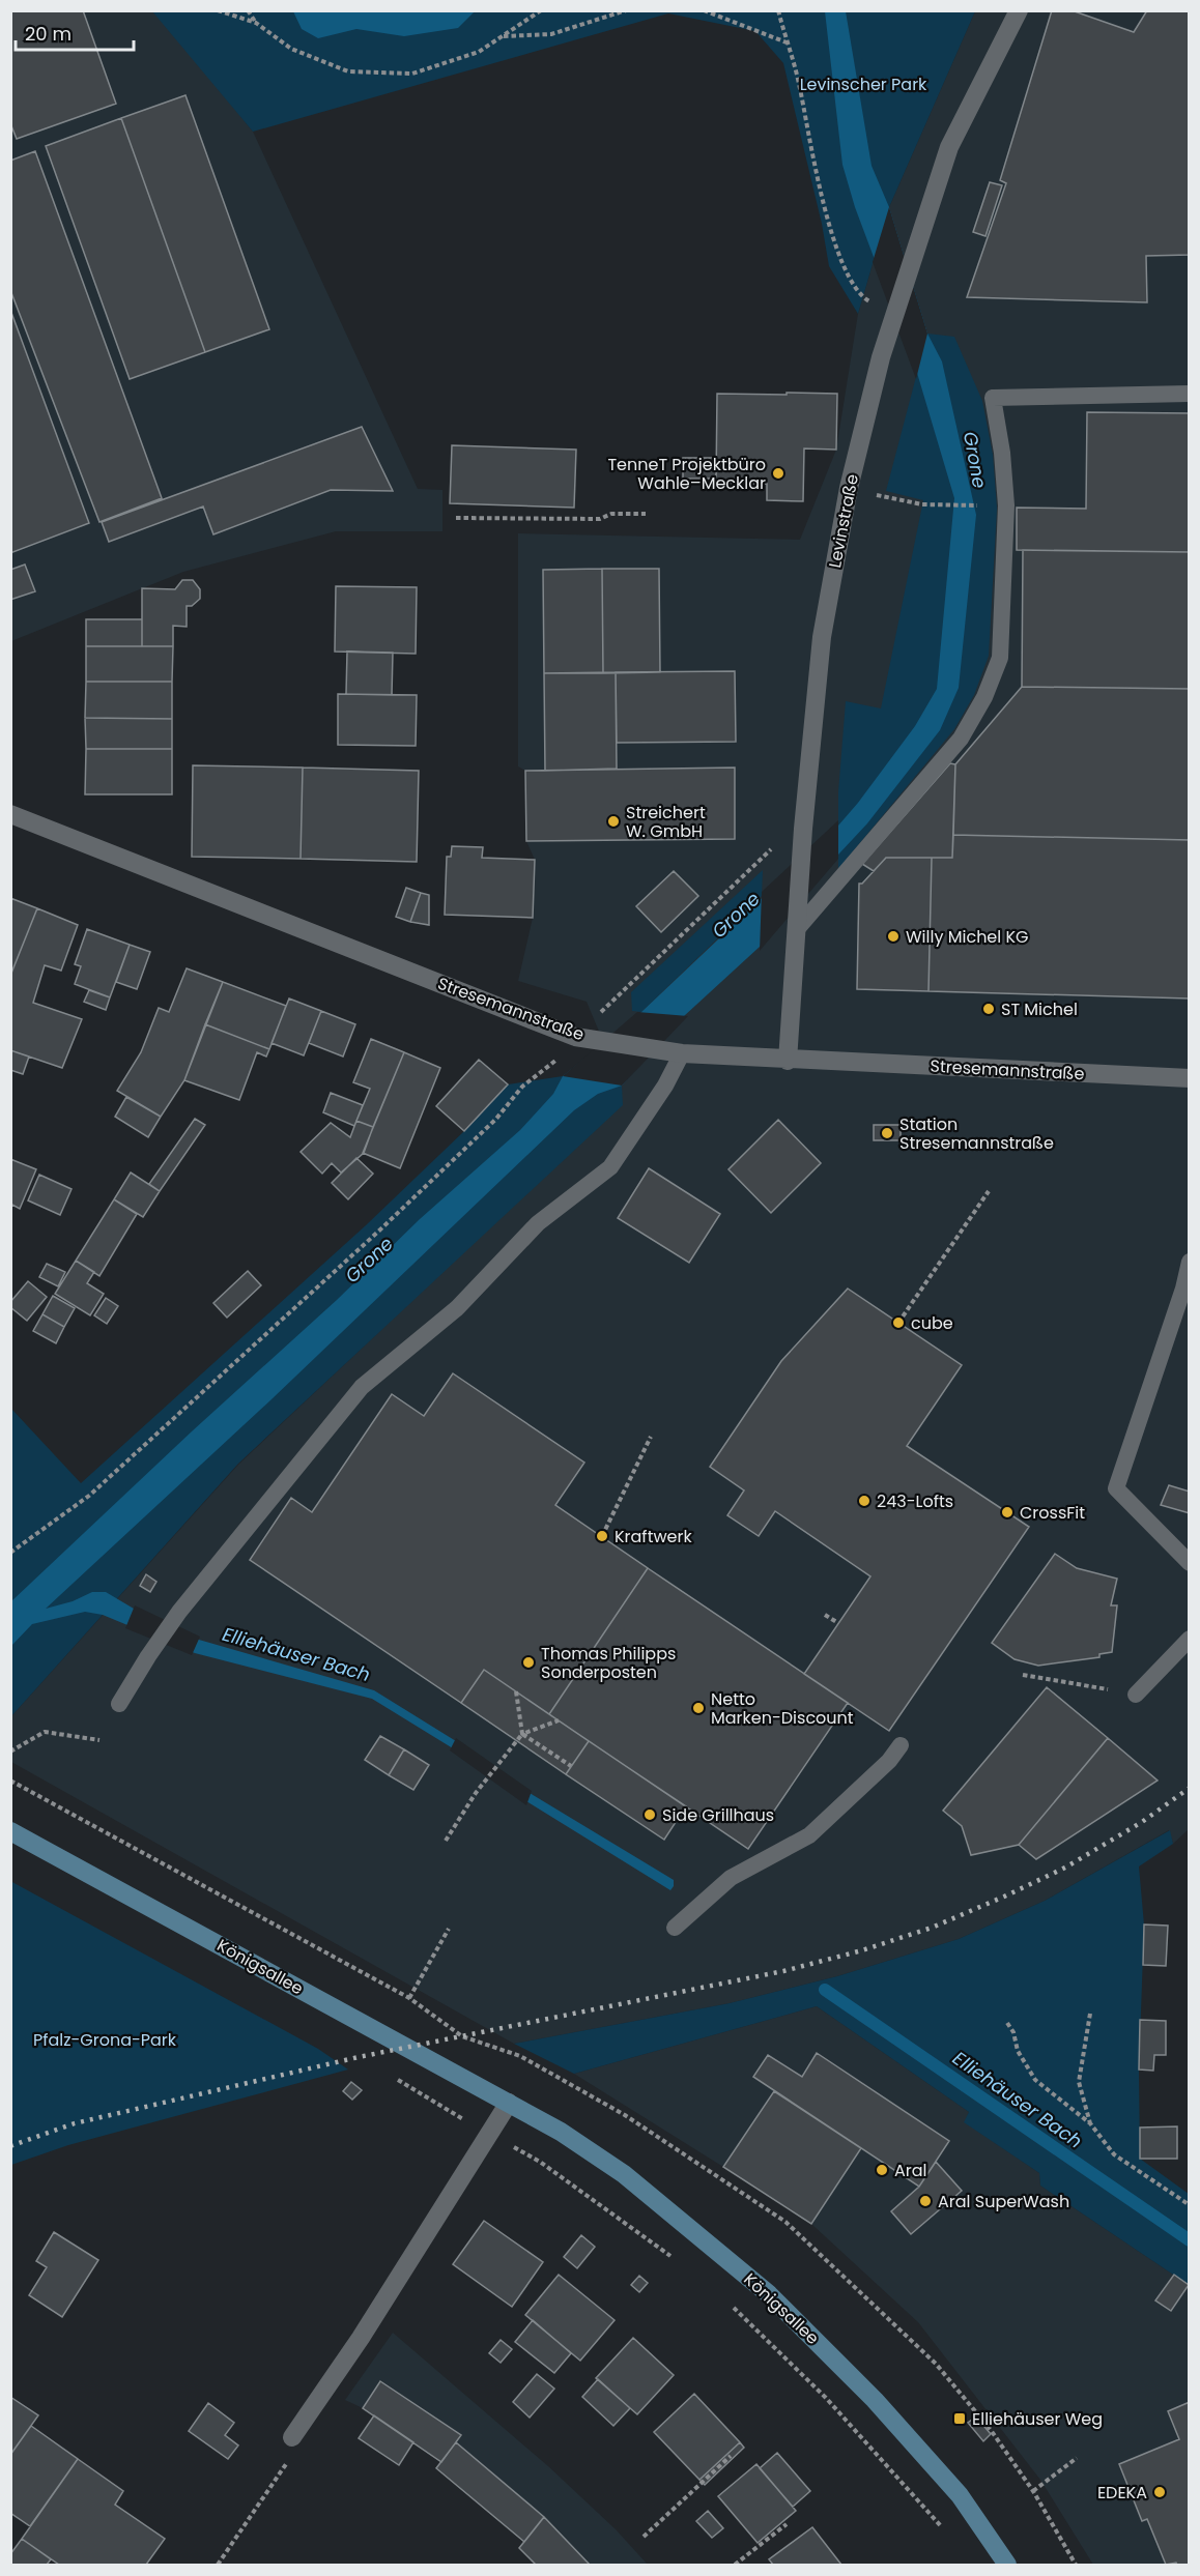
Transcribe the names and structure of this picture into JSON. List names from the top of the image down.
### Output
{
  "streets": {
    "street": ["Levinstraße", "Stresemannstraße", "Königsallee"]
  },
  "crossings": [
    ["Levinstraße", "Stresemannstraße"]
  ],
  "water": ["Grone", "Elliehäuser Bach"],
  "parks": ["Levinscher Park", "Pfalz-Grona-Park"],
  "places": {
    "other": [
      "TenneT Projektbüro Wahle–Mecklar",
      "Streichert W. GmbH",
      "Willy Michel KG",
      "ST Michel",
      "Station Stresemannstraße",
      "cube",
      "243-Lofts",
      "CrossFit",
      "Kraftwerk",
      "Thomas Philipps Sonderposten",
      "Netto Marken-Discount",
      "Side Grillhaus",
      "Aral",
      "Aral SuperWash",
      "EDEKA"
    ],
    "transit": ["Elliehäuser Weg"]
  },
  "scale_bar": "20 m"
}
